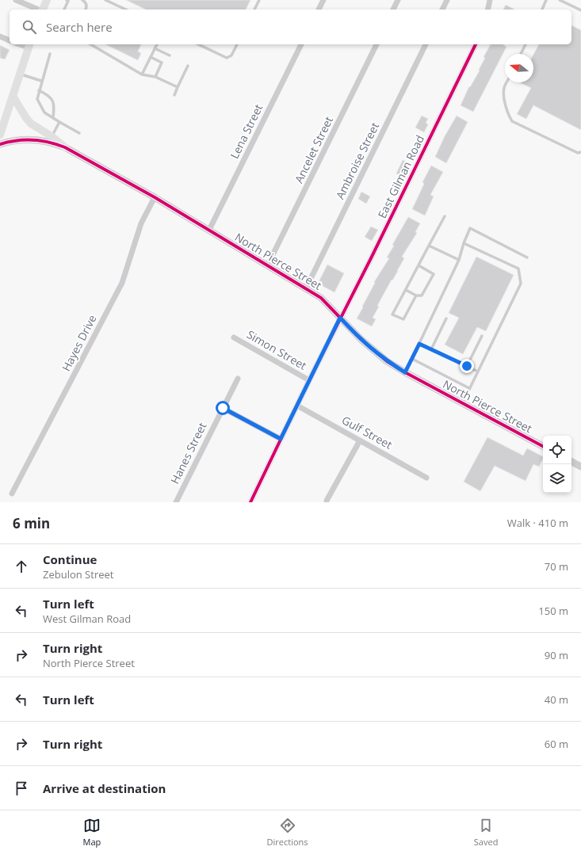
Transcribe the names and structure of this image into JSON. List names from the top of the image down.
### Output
{
  "streets": {
    "street": [
      "Lena Street",
      "Ancelet Street",
      "Ambroise Street",
      "East Gilman Road",
      "North Pierce Street",
      "Hayes Drive",
      "Simon Street",
      "Gulf Street",
      "Hanes Street"
    ]
  },
  "crossings": [
    ["Lena Street", "North Pierce Street"],
    ["Ancelet Street", "North Pierce Street"],
    ["Ambroise Street", "North Pierce Street"],
    ["East Gilman Road", "North Pierce Street"],
    ["East Gilman Road", "Simon Street"],
    ["East Gilman Road", "Gulf Street"],
    ["North Pierce Street", "Hayes Drive"]
  ],
  "north": "left",
  "page": {
    "search": "Search here",
    "heading": ["6 min", "Walk · 410 m"],
    "list": [
      ["Continue", "Zebulon Street", "70 m"],
      ["Turn left", "West Gilman Road", "150 m"],
      ["Turn right", "North Pierce Street", "90 m"],
      ["Turn left", "40 m"],
      ["Turn right", "60 m"],
      "Arrive at destination"
    ],
    "nav": ["Map", "Directions", "Saved"]
  }
}
